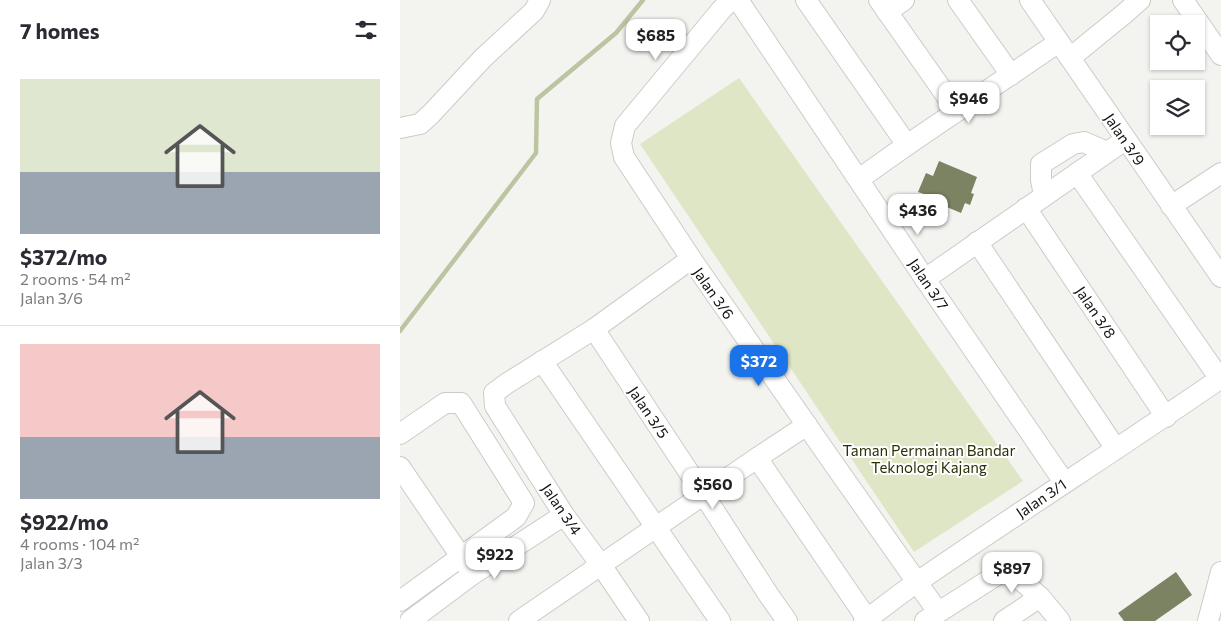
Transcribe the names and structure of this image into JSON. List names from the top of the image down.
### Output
{
  "streets": {
    "street": [
      "Jalan 3/9",
      "Jalan 3/7",
      "Jalan 3/6",
      "Jalan 3/8",
      "Jalan 3/5",
      "Jalan 3/1",
      "Jalan 3/4"
    ]
  },
  "crossings": [
    ["Jalan 3/7", "Jalan 3/6"],
    ["Jalan 3/7", "Jalan 3/1"],
    ["Jalan 3/6", "Jalan 3/1"],
    ["Jalan 3/8", "Jalan 3/1"]
  ],
  "parks": ["Taman Permainan Bandar Teknologi Kajang"],
  "page": {
    "heading": "7 homes",
    "price": [
      "$685",
      "$946",
      "$436",
      "$372",
      "$560",
      "$922",
      "$897"
    ],
    "list": [
      {
        "name": "$372/mo",
        "note": "2 rooms · 54 m² · Jalan 3/6"
      },
      {
        "name": "$922/mo",
        "note": "4 rooms · 104 m² · Jalan 3/3"
      }
    ]
  }
}
